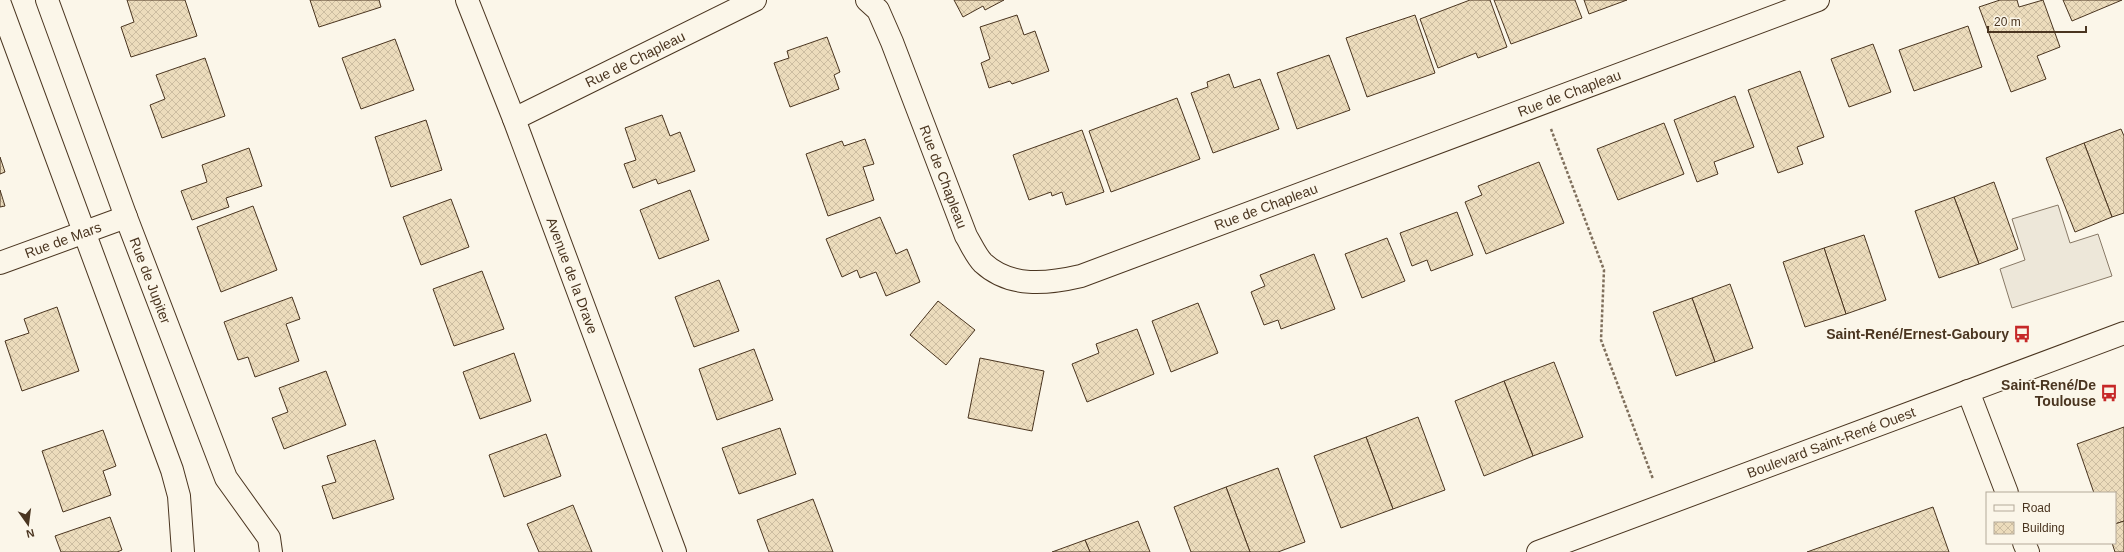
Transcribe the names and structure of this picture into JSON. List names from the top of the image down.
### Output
{
  "streets": {
    "street": [
      "Rue de Chapleau",
      "Rue de Mars",
      "Avenue de la Drave",
      "Rue de Jupiter",
      "Boulevard Saint-René Ouest"
    ]
  },
  "crossings": [
    ["Rue de Chapleau", "Avenue de la Drave"],
    ["Rue de Mars", "Rue de Jupiter"]
  ],
  "places": {
    "bus stop": ["Saint-René/Ernest-Gaboury", "Saint-René/De Toulouse"]
  },
  "legend": ["Road", "Building"],
  "scale_bar": "20 m",
  "north": "bottom"
}
